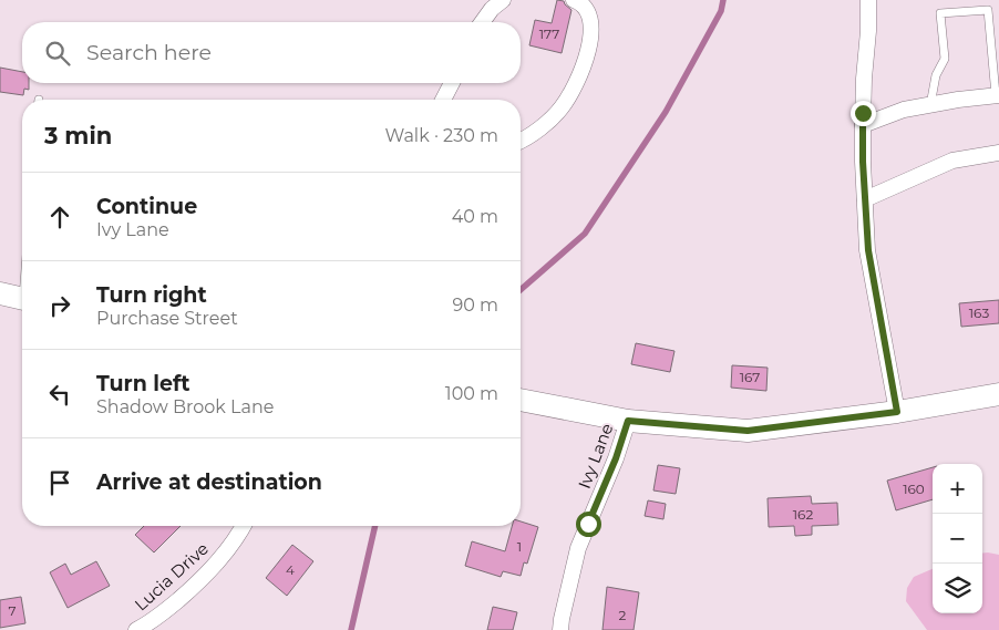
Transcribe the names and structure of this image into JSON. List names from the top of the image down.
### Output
{
  "streets": {
    "street": ["Ivy Lane", "Lucia Drive"]
  },
  "house_numbers": [
    "177",
    "163",
    "167",
    "160",
    "162",
    "1",
    "4",
    "7",
    "2"
  ],
  "page": {
    "search": "Search here",
    "heading": ["3 min", "Walk · 230 m"],
    "list": [
      ["Continue", "Ivy Lane", "40 m"],
      ["Turn right", "Purchase Street", "90 m"],
      ["Turn left", "Shadow Brook Lane", "100 m"],
      "Arrive at destination"
    ],
    "map_buttons": ["+", "−"]
  }
}
